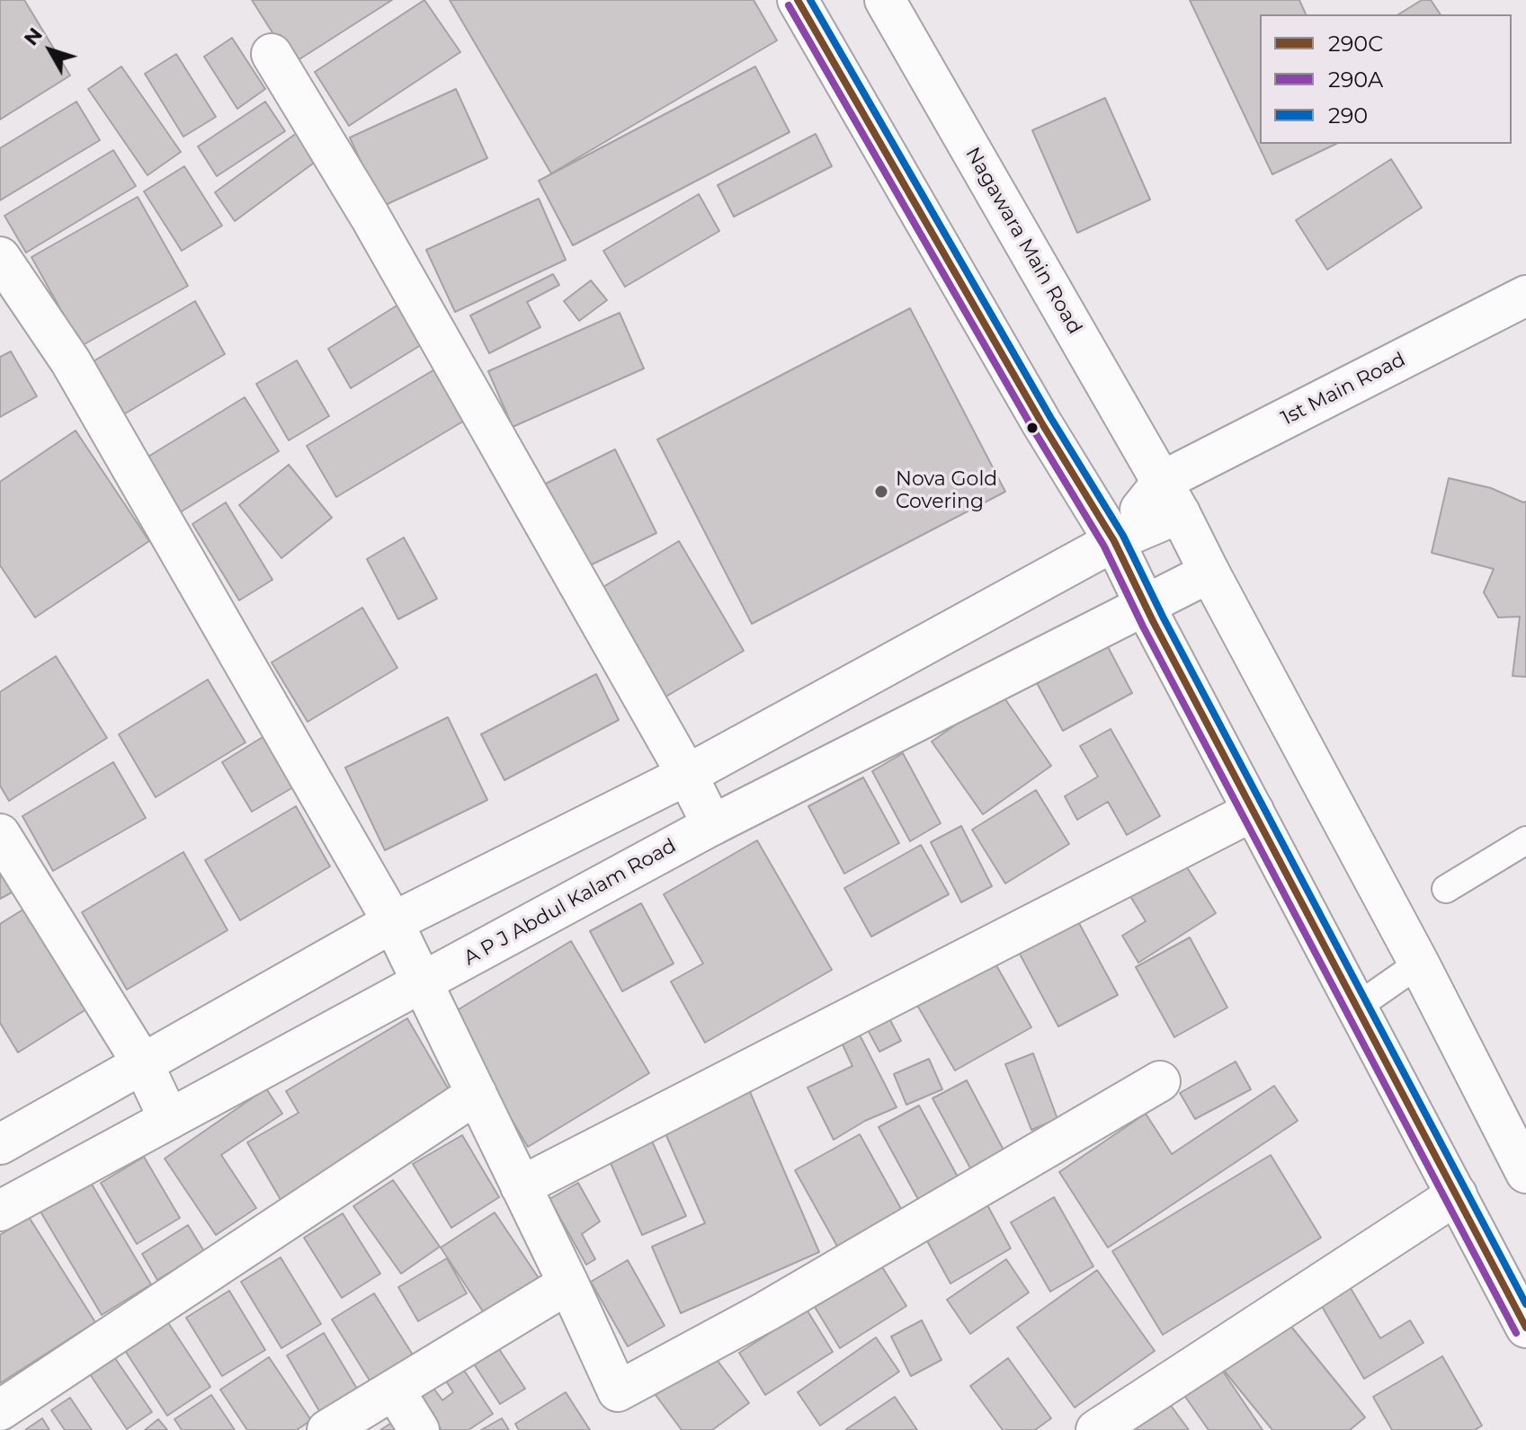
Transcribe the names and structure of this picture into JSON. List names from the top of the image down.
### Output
{
  "streets": {
    "street": ["Nagawara Main Road", "1st Main Road", "A P J Abdul Kalam Road"]
  },
  "crossings": [
    ["Nagawara Main Road", "1st Main Road"],
    ["Nagawara Main Road", "A P J Abdul Kalam Road"]
  ],
  "places": ["Nova Gold Covering"],
  "lines": ["transit line 290C", "transit line 290", "transit line 290A"],
  "legend": ["290C", "290A", "290"],
  "north": "top left"
}
